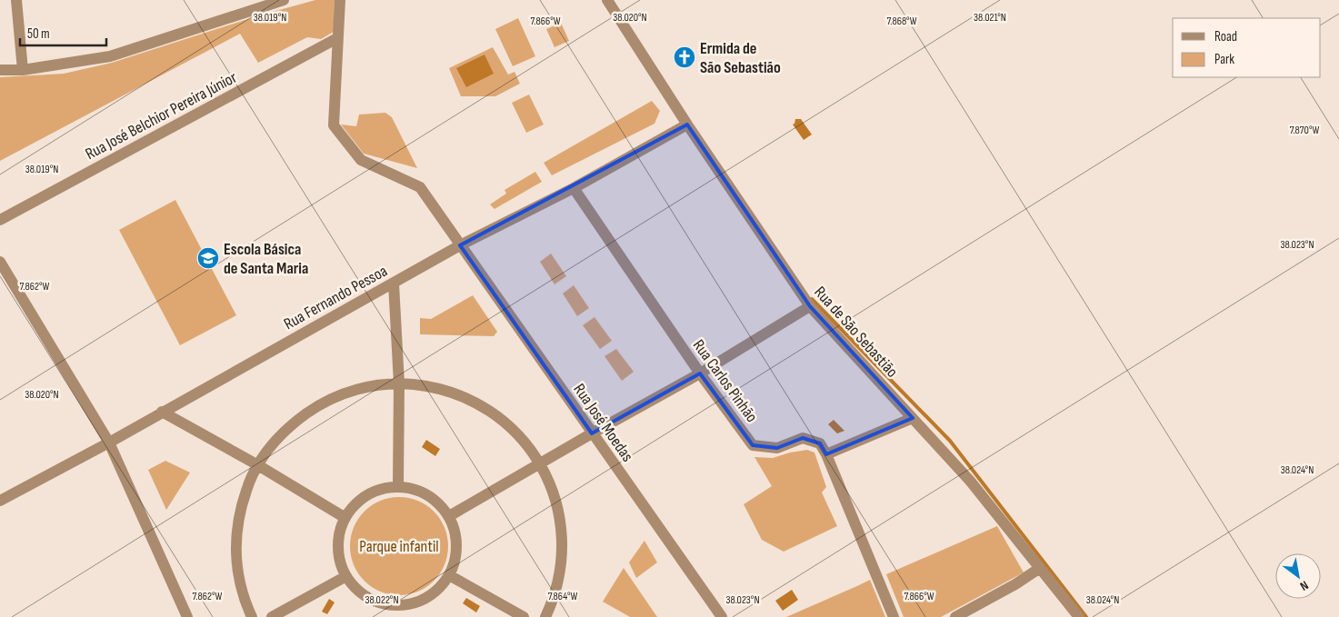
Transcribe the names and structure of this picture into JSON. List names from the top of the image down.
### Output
{
  "streets": {
    "street": [
      "Rua José Belchior Pereira Júnior",
      "Rua Fernando Pessoa",
      "Rua de São Sebastião",
      "Rua Carlos Pinhão",
      "Rua José Moedas"
    ]
  },
  "crossings": [
    ["Rua José Belchior Pereira Júnior", "Rua José Moedas"],
    ["Rua Fernando Pessoa", "Rua de São Sebastião"],
    ["Rua Fernando Pessoa", "Rua Carlos Pinhão"],
    ["Rua Fernando Pessoa", "Rua José Moedas"]
  ],
  "parks": ["Parque infantil"],
  "places": {
    "church": ["Ermida de São Sebastião"],
    "school or university": ["Escola Básica de Santa Maria"]
  },
  "legend": ["Road", "Park"],
  "scale_bar": "50 m",
  "north": "bottom right",
  "coordinates": [
    "38.019°N",
    "38.020°N",
    "38.021°N",
    "7.866°W",
    "7.868°W",
    "7.870°W",
    "38.023°N",
    "7.862°W",
    "38.024°N",
    "7.864°W",
    "38.022°N"
  ]
}
